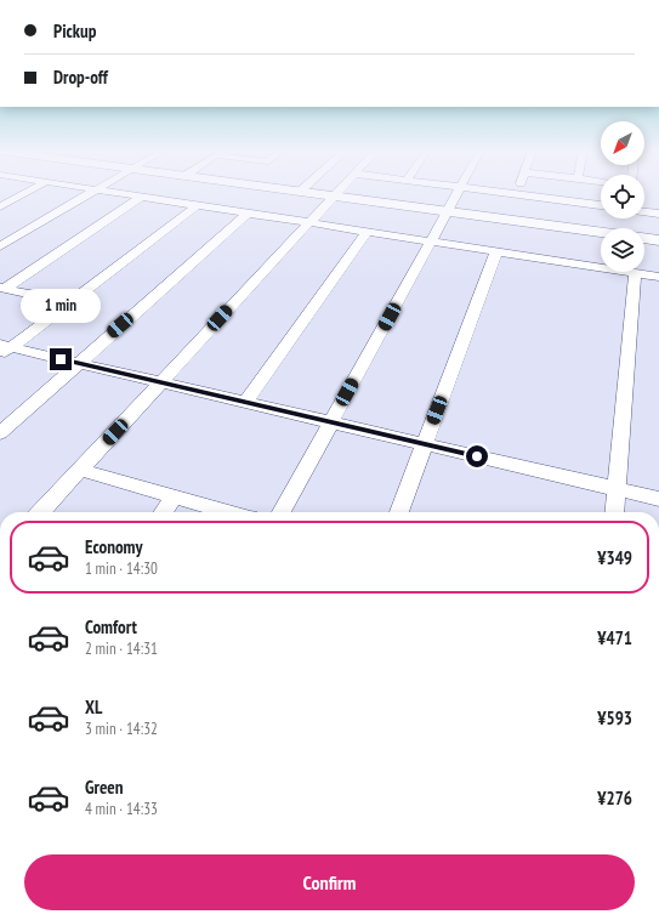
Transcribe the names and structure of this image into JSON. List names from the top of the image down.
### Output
{
  "north": "bottom left",
  "page": {
    "banner": ["Pickup", "Drop-off"],
    "bubble": "1 min",
    "list": [
      {
        "name": "Economy",
        "note": "1 min · 14:30",
        "value": "¥349"
      },
      {
        "name": "Comfort",
        "note": "2 min · 14:31",
        "value": "¥471"
      },
      {
        "name": "XL",
        "note": "3 min · 14:32",
        "value": "¥593"
      },
      {
        "name": "Green",
        "note": "4 min · 14:33",
        "value": "¥276"
      }
    ],
    "buttons": "Confirm"
  }
}
